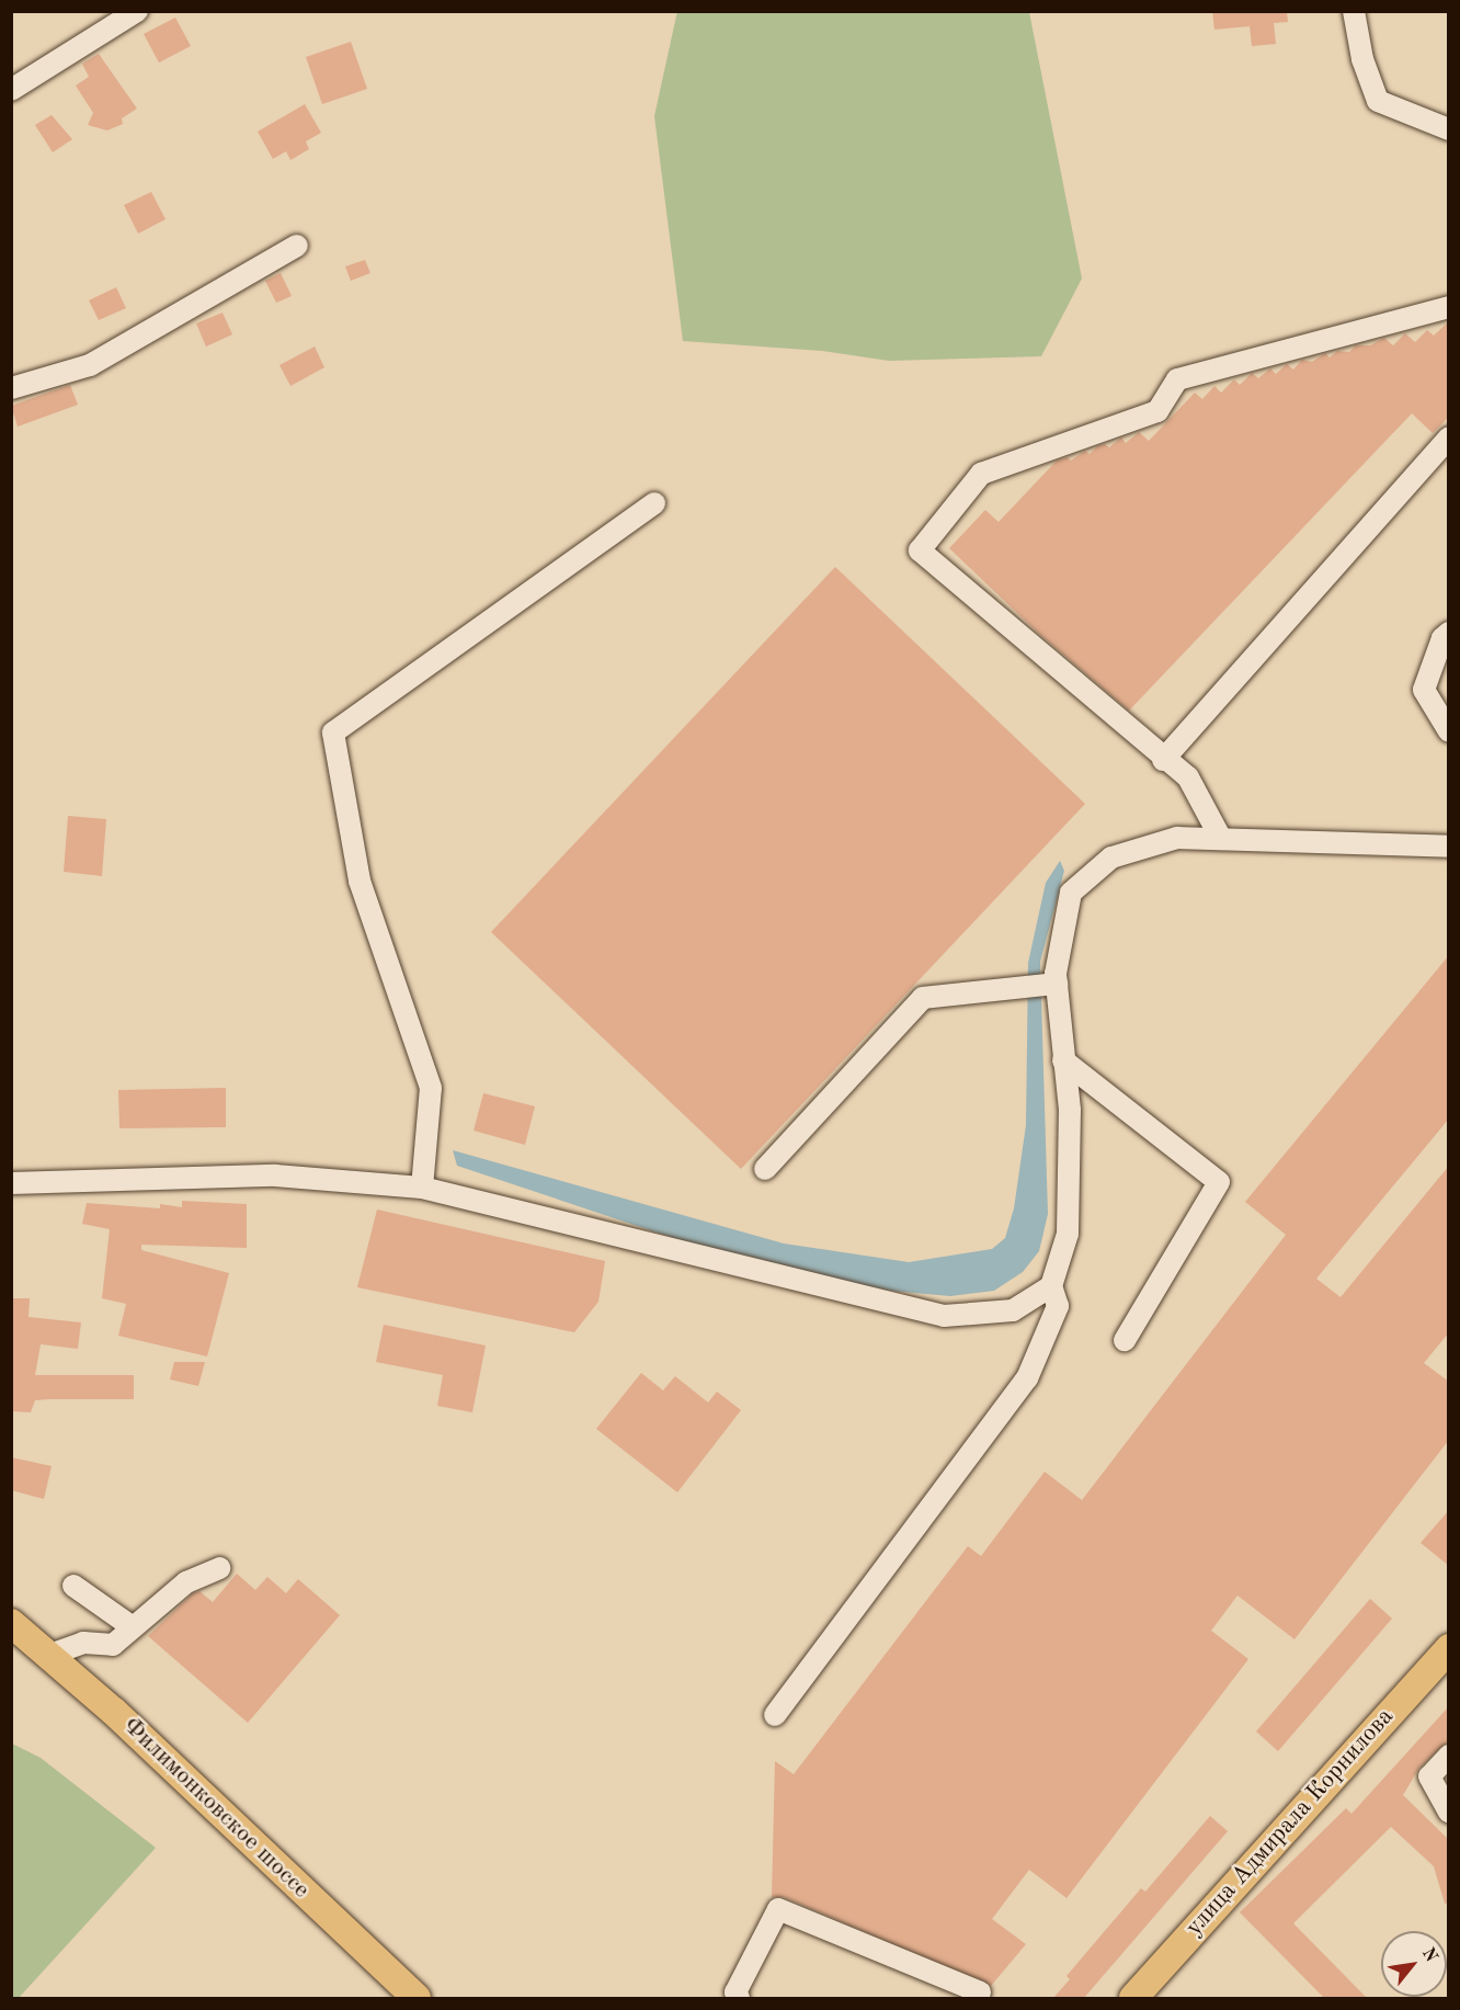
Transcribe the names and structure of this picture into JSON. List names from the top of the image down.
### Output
{
  "streets": {
    "main road": ["Филимонковское шоссе", "улица Адмирала Корнилова"]
  },
  "north": "top right"
}
